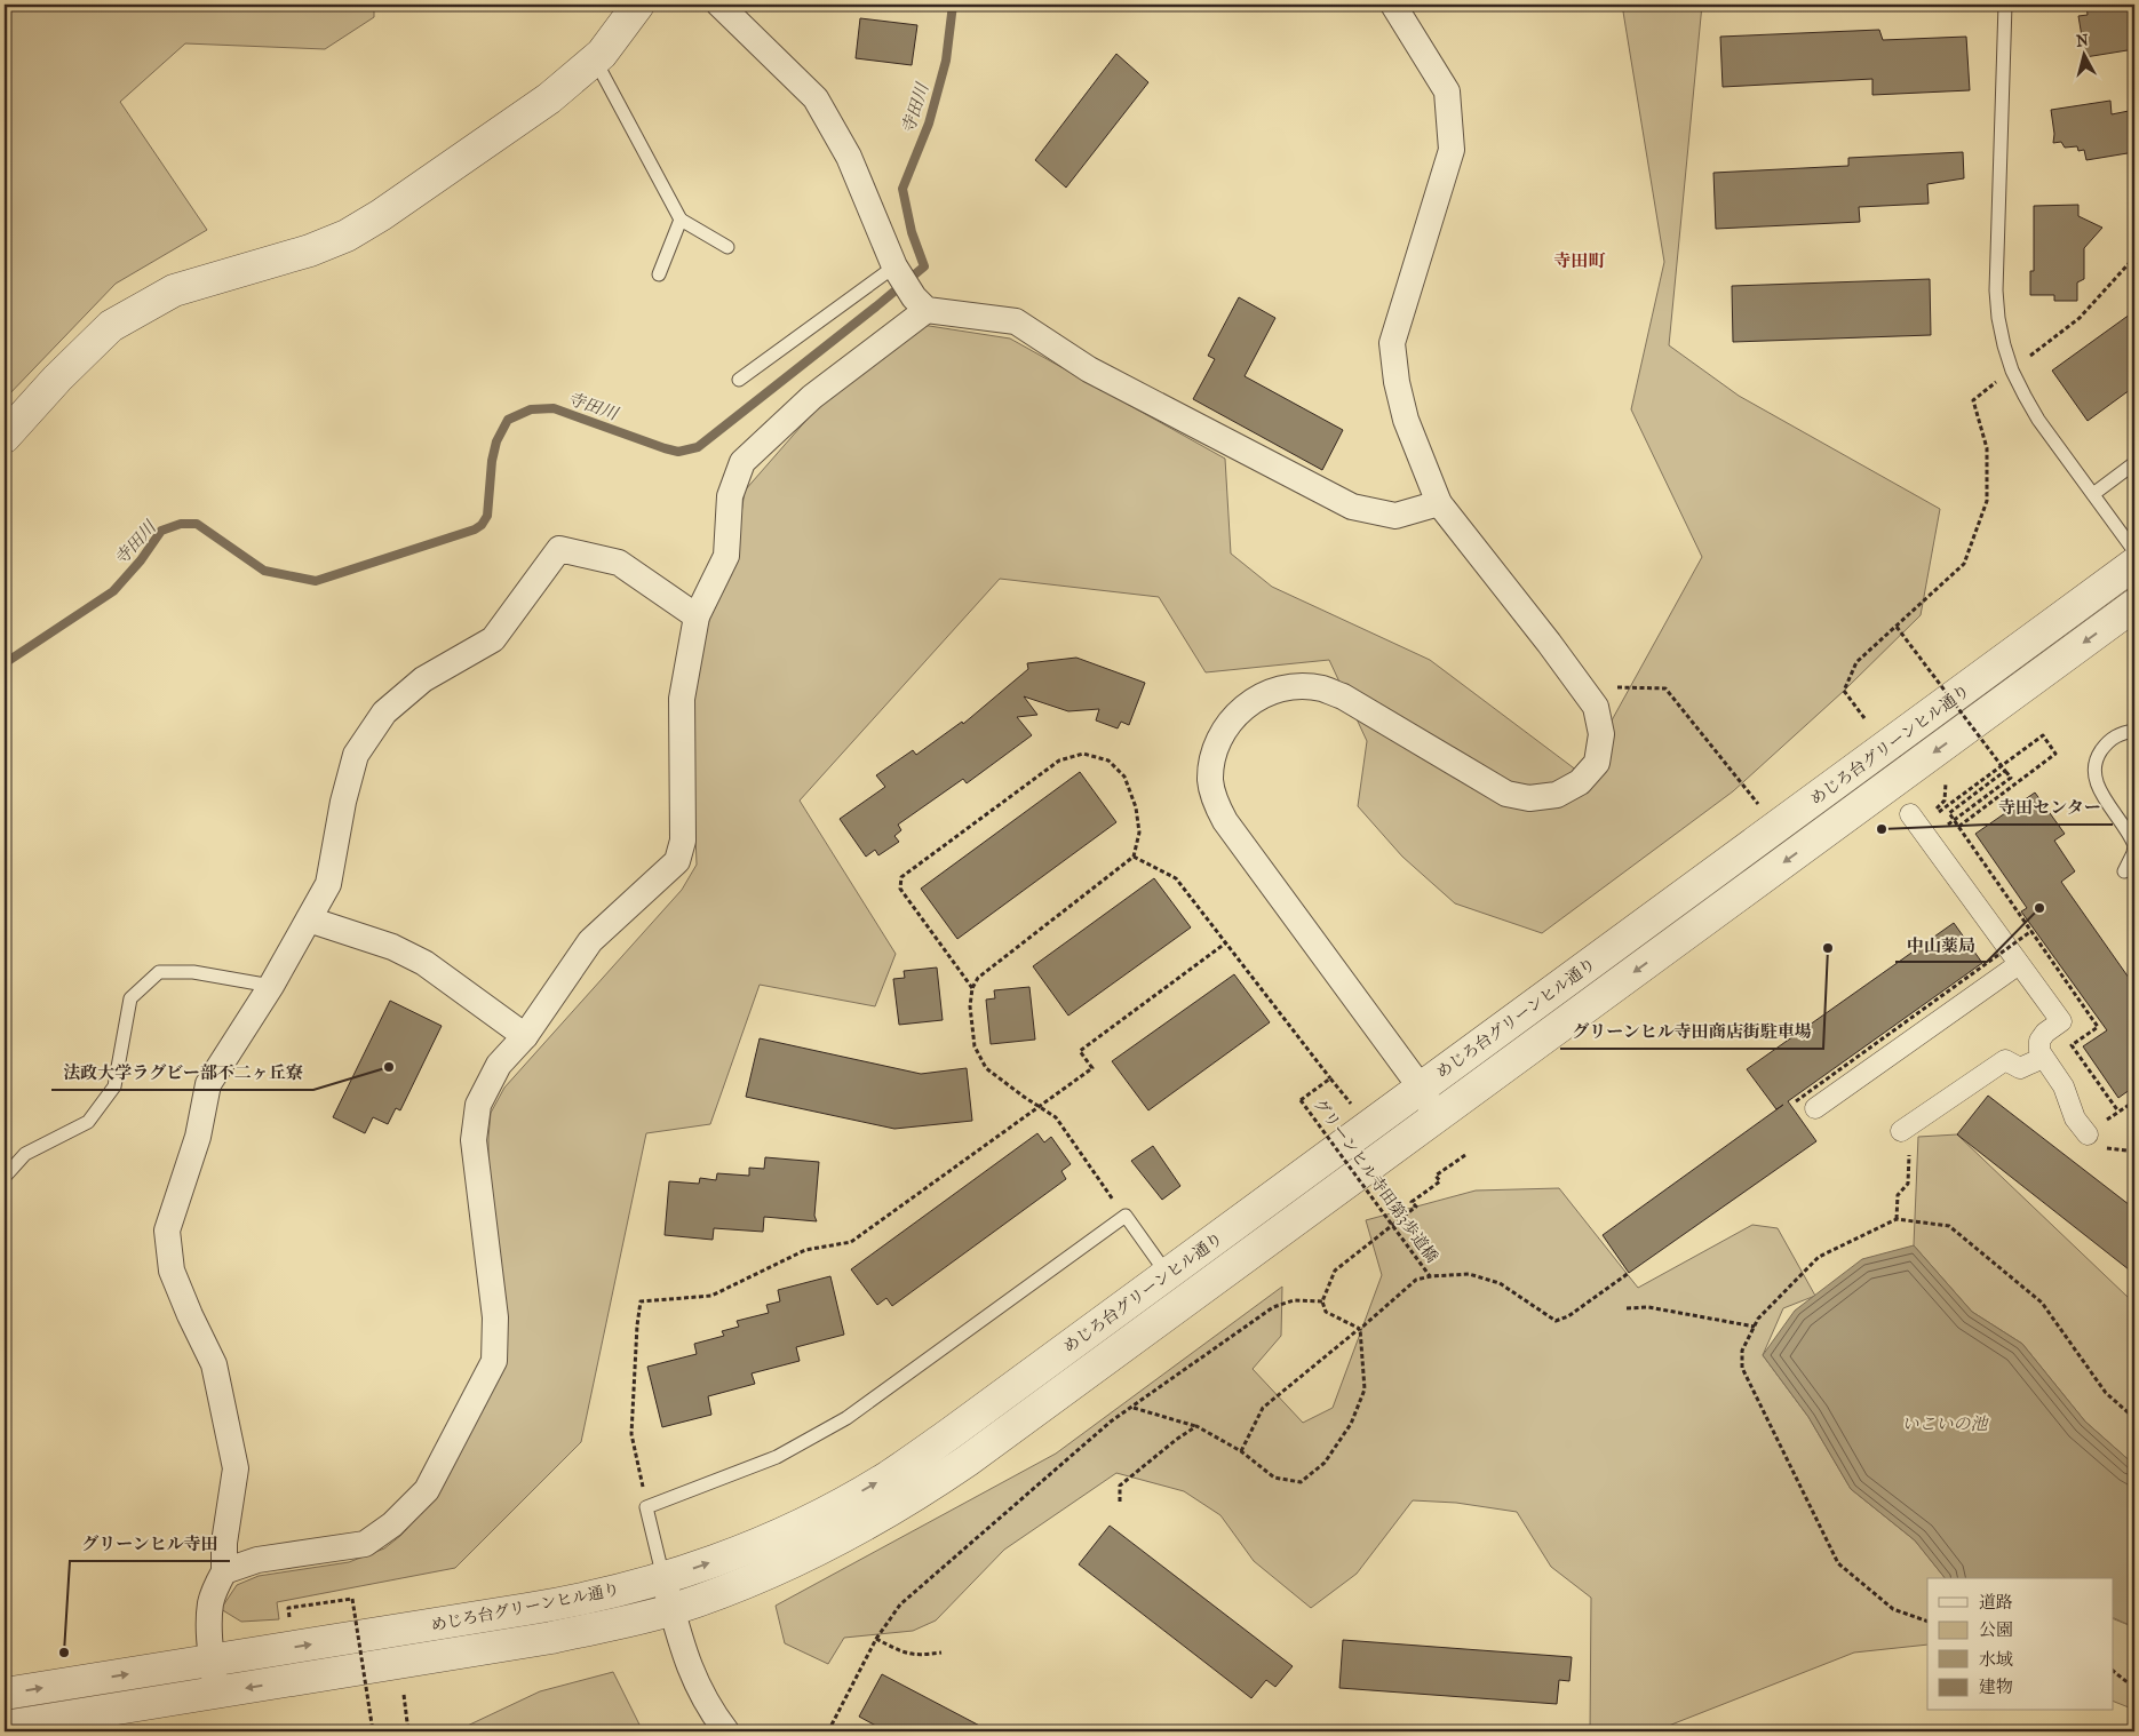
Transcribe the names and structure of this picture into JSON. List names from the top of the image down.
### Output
{
  "streets": {
    "street": ["めじろ台グリーンヒル通り"],
    "path": ["グリーンヒル寺田第3歩道橋"]
  },
  "districts": ["寺田町"],
  "water": ["寺田川", "いこいの池"],
  "places": [
    "寺田センター",
    "中山薬局",
    "グリーンヒル寺田商店街駐車場",
    "法政大学ラグビー部不二ヶ丘寮",
    "グリーンヒル寺田"
  ],
  "legend": [
    "道路",
    "公園",
    "水域",
    "建物"
  ],
  "north": "top"
}
